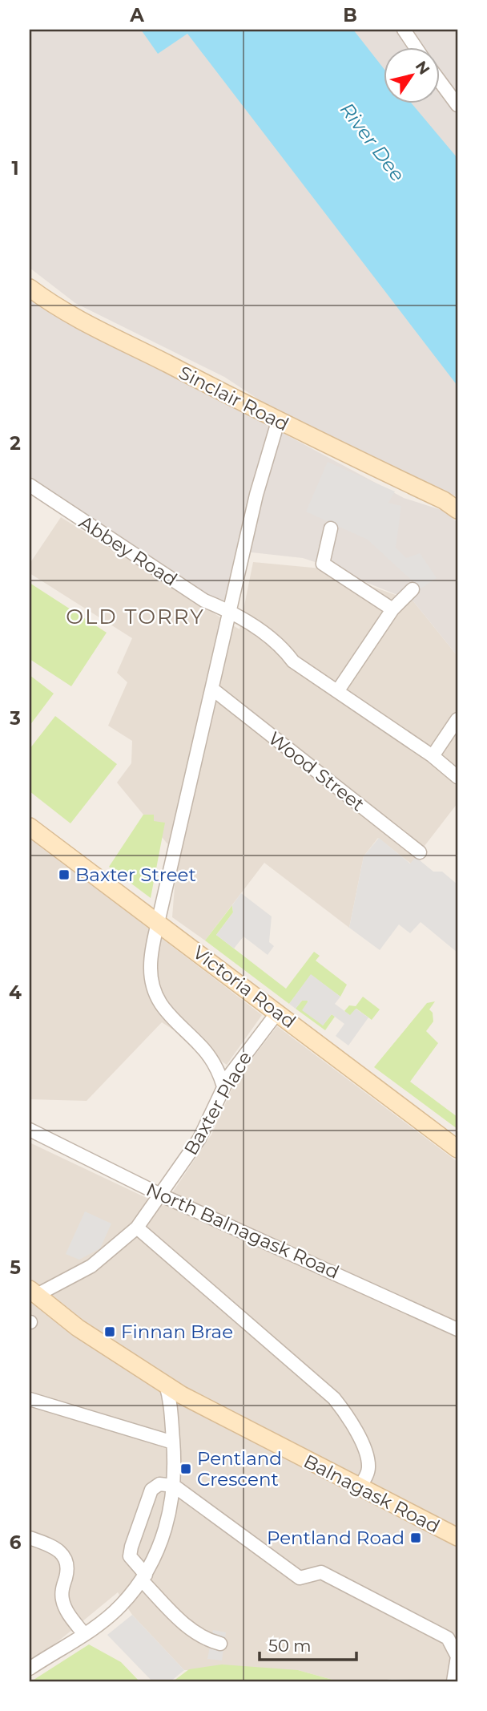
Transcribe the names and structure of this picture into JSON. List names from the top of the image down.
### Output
{
  "streets": {
    "street": [
      "Sinclair Road",
      "Abbey Road",
      "Wood Street",
      "Victoria Road",
      "Baxter Place",
      "North Balnagask Road",
      "Balnagask Road"
    ]
  },
  "crossings": [
    ["Victoria Road", "Baxter Place"],
    ["Baxter Place", "North Balnagask Road"]
  ],
  "districts": ["OLD TORRY"],
  "water": ["River Dee"],
  "places": {
    "transit": [
      "Baxter Street",
      "Finnan Brae",
      "Pentland Crescent",
      "Pentland Road"
    ]
  },
  "scale_bar": "50 m",
  "north": "top right",
  "grid": {
    "columns": ["A", "B"],
    "rows": [
      "1",
      "2",
      "3",
      "4",
      "5",
      "6"
    ]
  }
}
